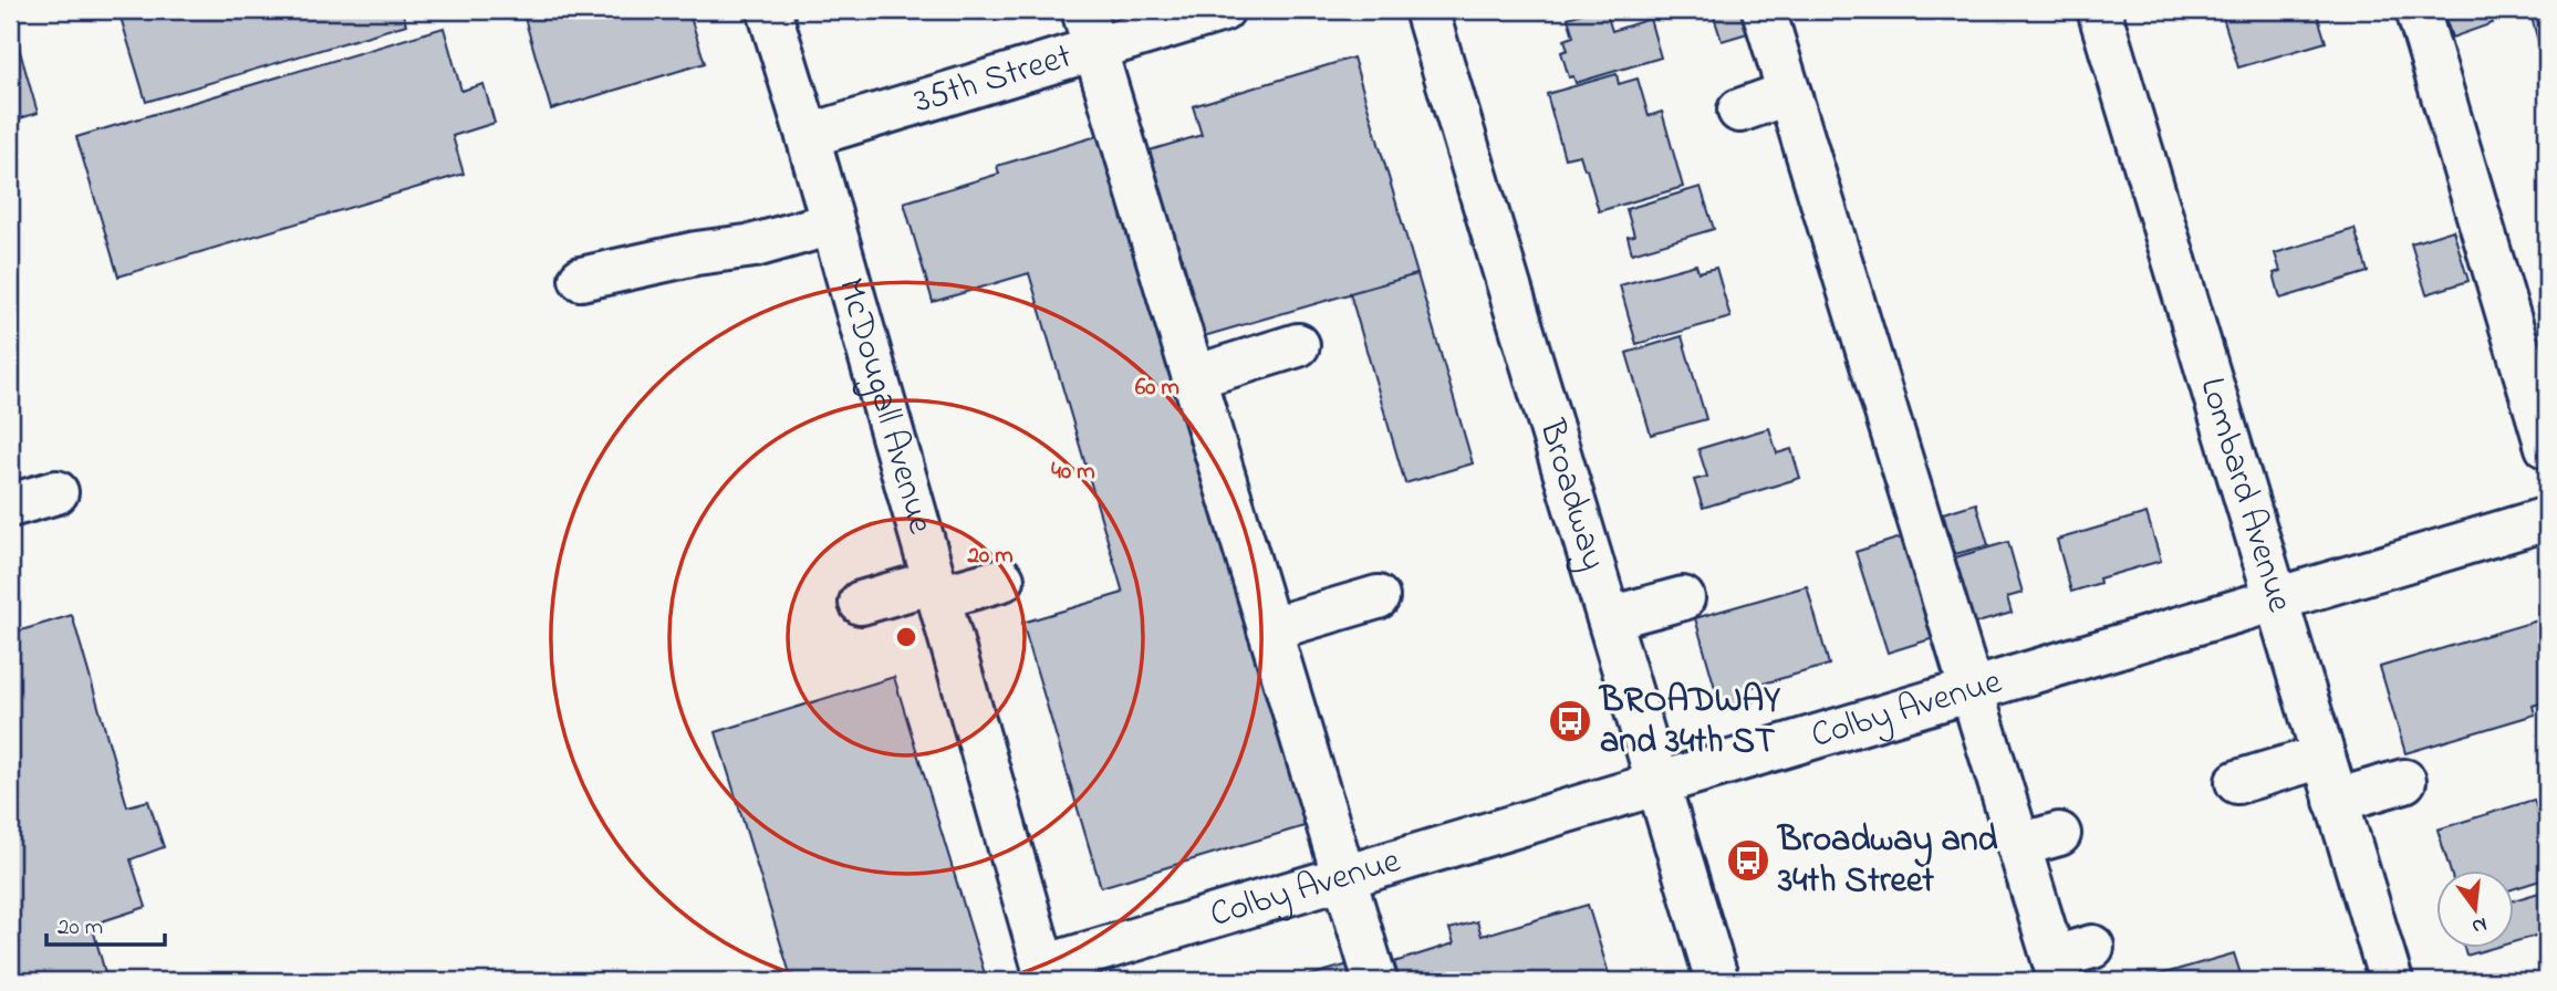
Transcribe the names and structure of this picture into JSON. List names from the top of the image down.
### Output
{
  "streets": {
    "street": [
      "35th Street",
      "McDougall Avenue",
      "Broadway",
      "Lombard Avenue",
      "Colby Avenue"
    ]
  },
  "crossings": [
    ["35th Street", "McDougall Avenue"],
    ["McDougall Avenue", "Colby Avenue"],
    ["Broadway", "Colby Avenue"],
    ["Lombard Avenue", "Colby Avenue"]
  ],
  "places": {
    "bus stop": ["BROADWAY and 34th ST", "Broadway and 34th Street"]
  },
  "scale_bar": "20 m",
  "north": "bottom",
  "rings": ["60 m", "40 m", "20 m"]
}
